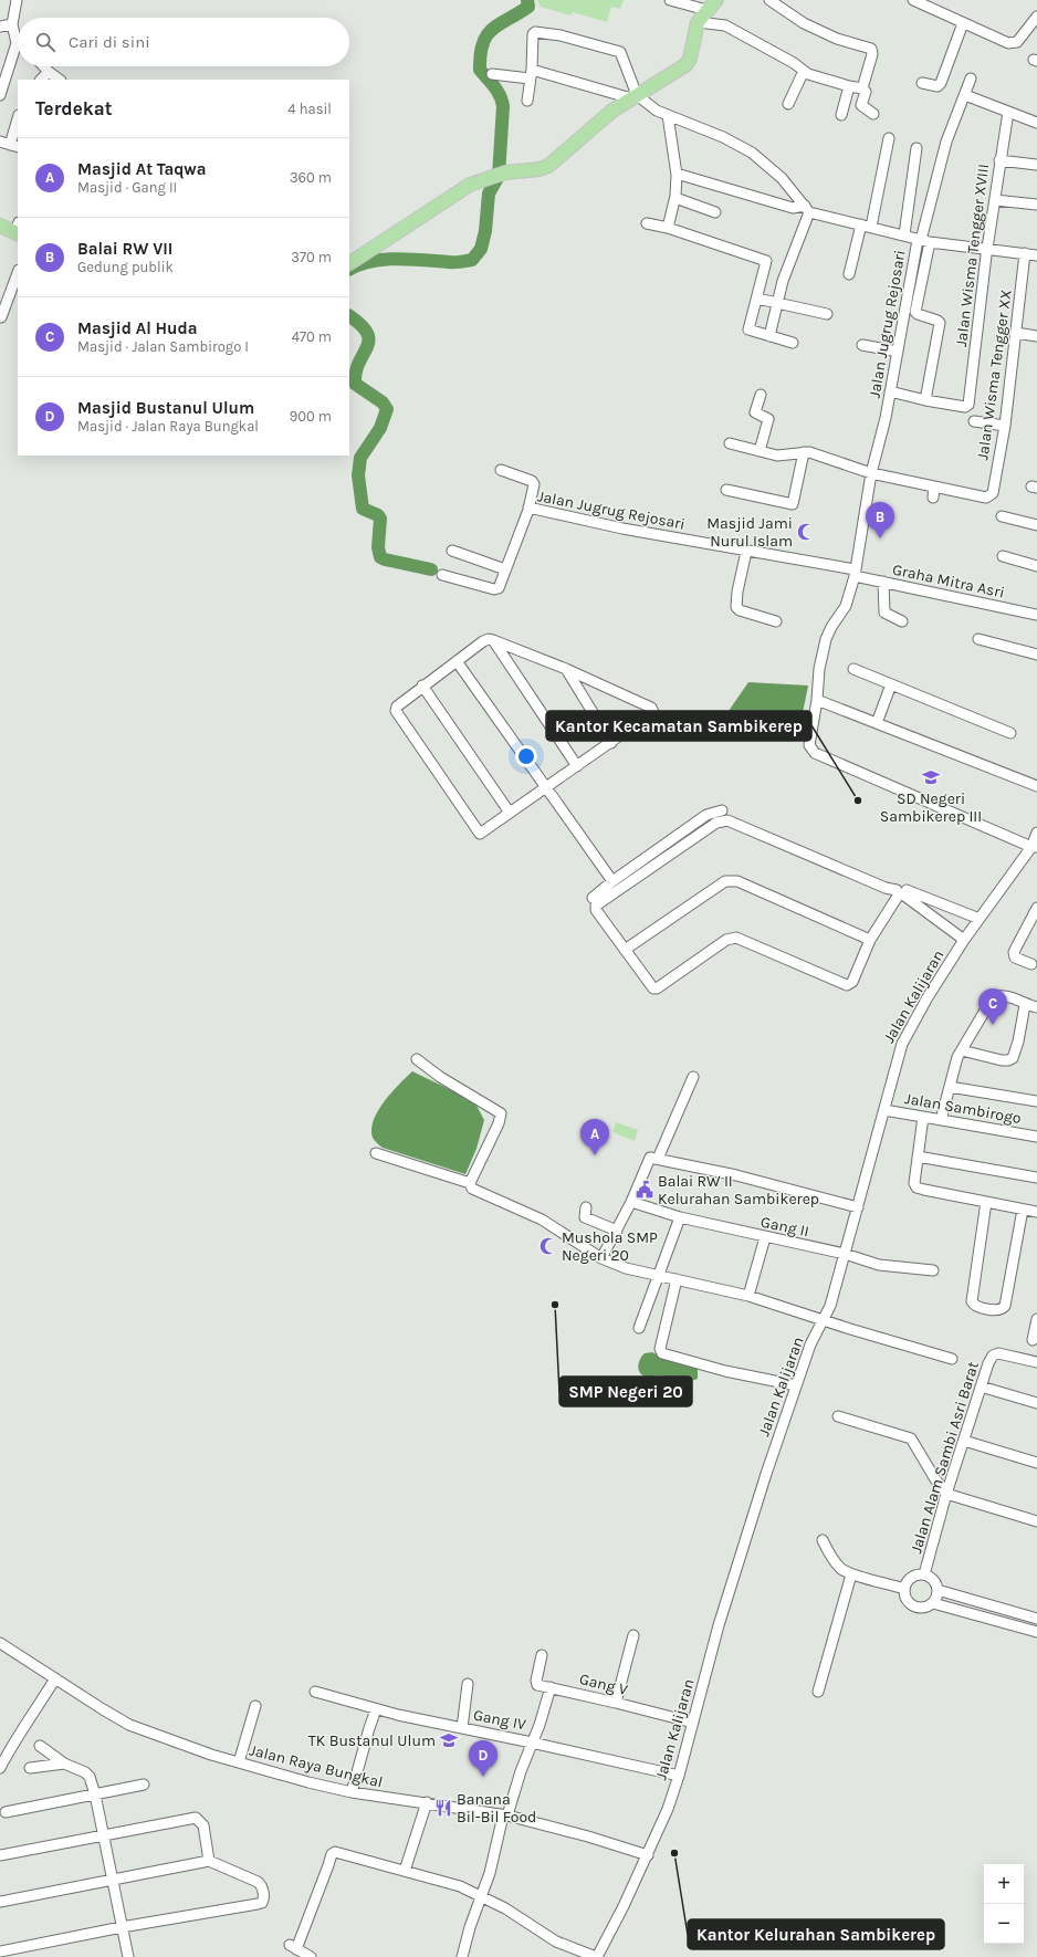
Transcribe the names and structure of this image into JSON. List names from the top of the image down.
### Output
{
  "streets": {
    "street": [
      "Jalan Wisma Tengger XVIII",
      "Jalan Jugrug Rejosari",
      "Jalan Wisma Tengger XX",
      "Graha Mitra Asri",
      "Jalan Kalijaran",
      "Jalan Sambirogo",
      "Gang II",
      "Jalan Alam Sambi Asri Barat",
      "Gang V",
      "Gang IV",
      "Jalan Raya Bungkal"
    ]
  },
  "crossings": [
    ["Jalan Jugrug Rejosari", "Graha Mitra Asri"],
    ["Jalan Jugrug Rejosari", "Jalan Kalijaran"],
    ["Jalan Kalijaran", "Jalan Sambirogo"],
    ["Jalan Kalijaran", "Gang II"],
    ["Jalan Kalijaran", "Gang V"],
    ["Jalan Kalijaran", "Gang IV"],
    ["Jalan Kalijaran", "Jalan Raya Bungkal"]
  ],
  "places": {
    "mosque": ["Masjid Jami Nurul Islam", "Mushola SMP Negeri 20"],
    "school or university": ["SD Negeri Sambikerep III", "TK Bustanul Ulum"],
    "other": ["Kantor Kecamatan Sambikerep", "SMP Negeri 20", "Kantor Kelurahan Sambikerep"],
    "public building": ["Balai RW II Kelurahan Sambikerep"],
    "restaurant": ["Banana Bil-Bil Food"]
  },
  "page": {
    "search": "Cari di sini",
    "heading": ["Terdekat", "4 hasil"],
    "list": [
      {
        "mark": "A",
        "name": "Masjid At Taqwa",
        "note": "Masjid · Gang II",
        "value": "360 m"
      },
      {
        "mark": "B",
        "name": "Balai RW VII",
        "note": "Gedung publik",
        "value": "370 m"
      },
      {
        "mark": "C",
        "name": "Masjid Al Huda",
        "note": "Masjid · Jalan Sambirogo I",
        "value": "470 m"
      },
      {
        "mark": "D",
        "name": "Masjid Bustanul Ulum",
        "note": "Masjid · Jalan Raya Bungkal",
        "value": "900 m"
      }
    ],
    "pins": [
      "B",
      "C",
      "A",
      "D"
    ],
    "map_buttons": ["+", "−"]
  }
}
